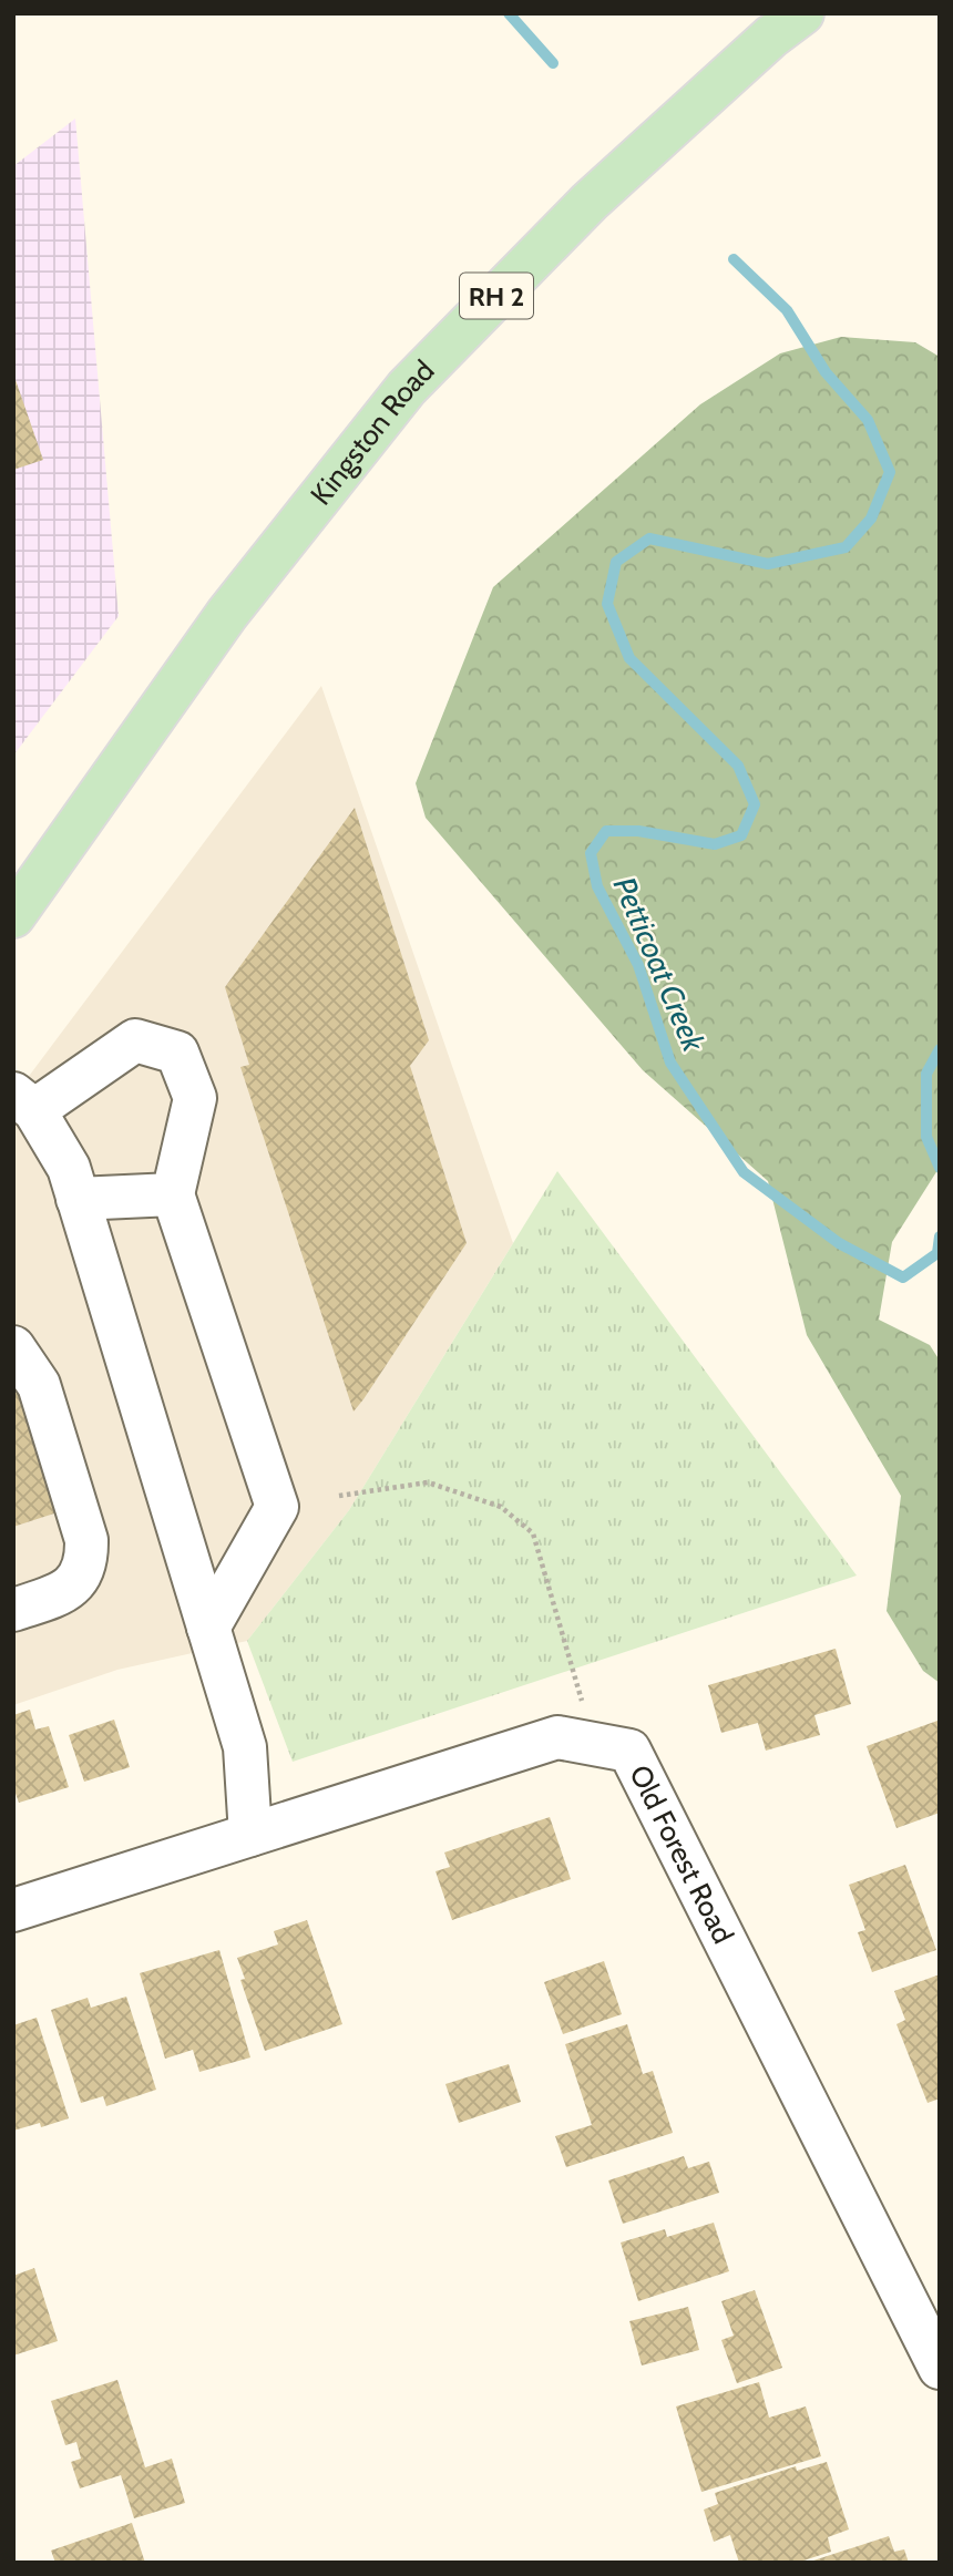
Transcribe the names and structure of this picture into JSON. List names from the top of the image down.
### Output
{
  "streets": {
    "main road": ["RH 2", "Kingston Road"],
    "street": ["Old Forest Road"]
  },
  "water": ["Petticoat Creek"]
}
